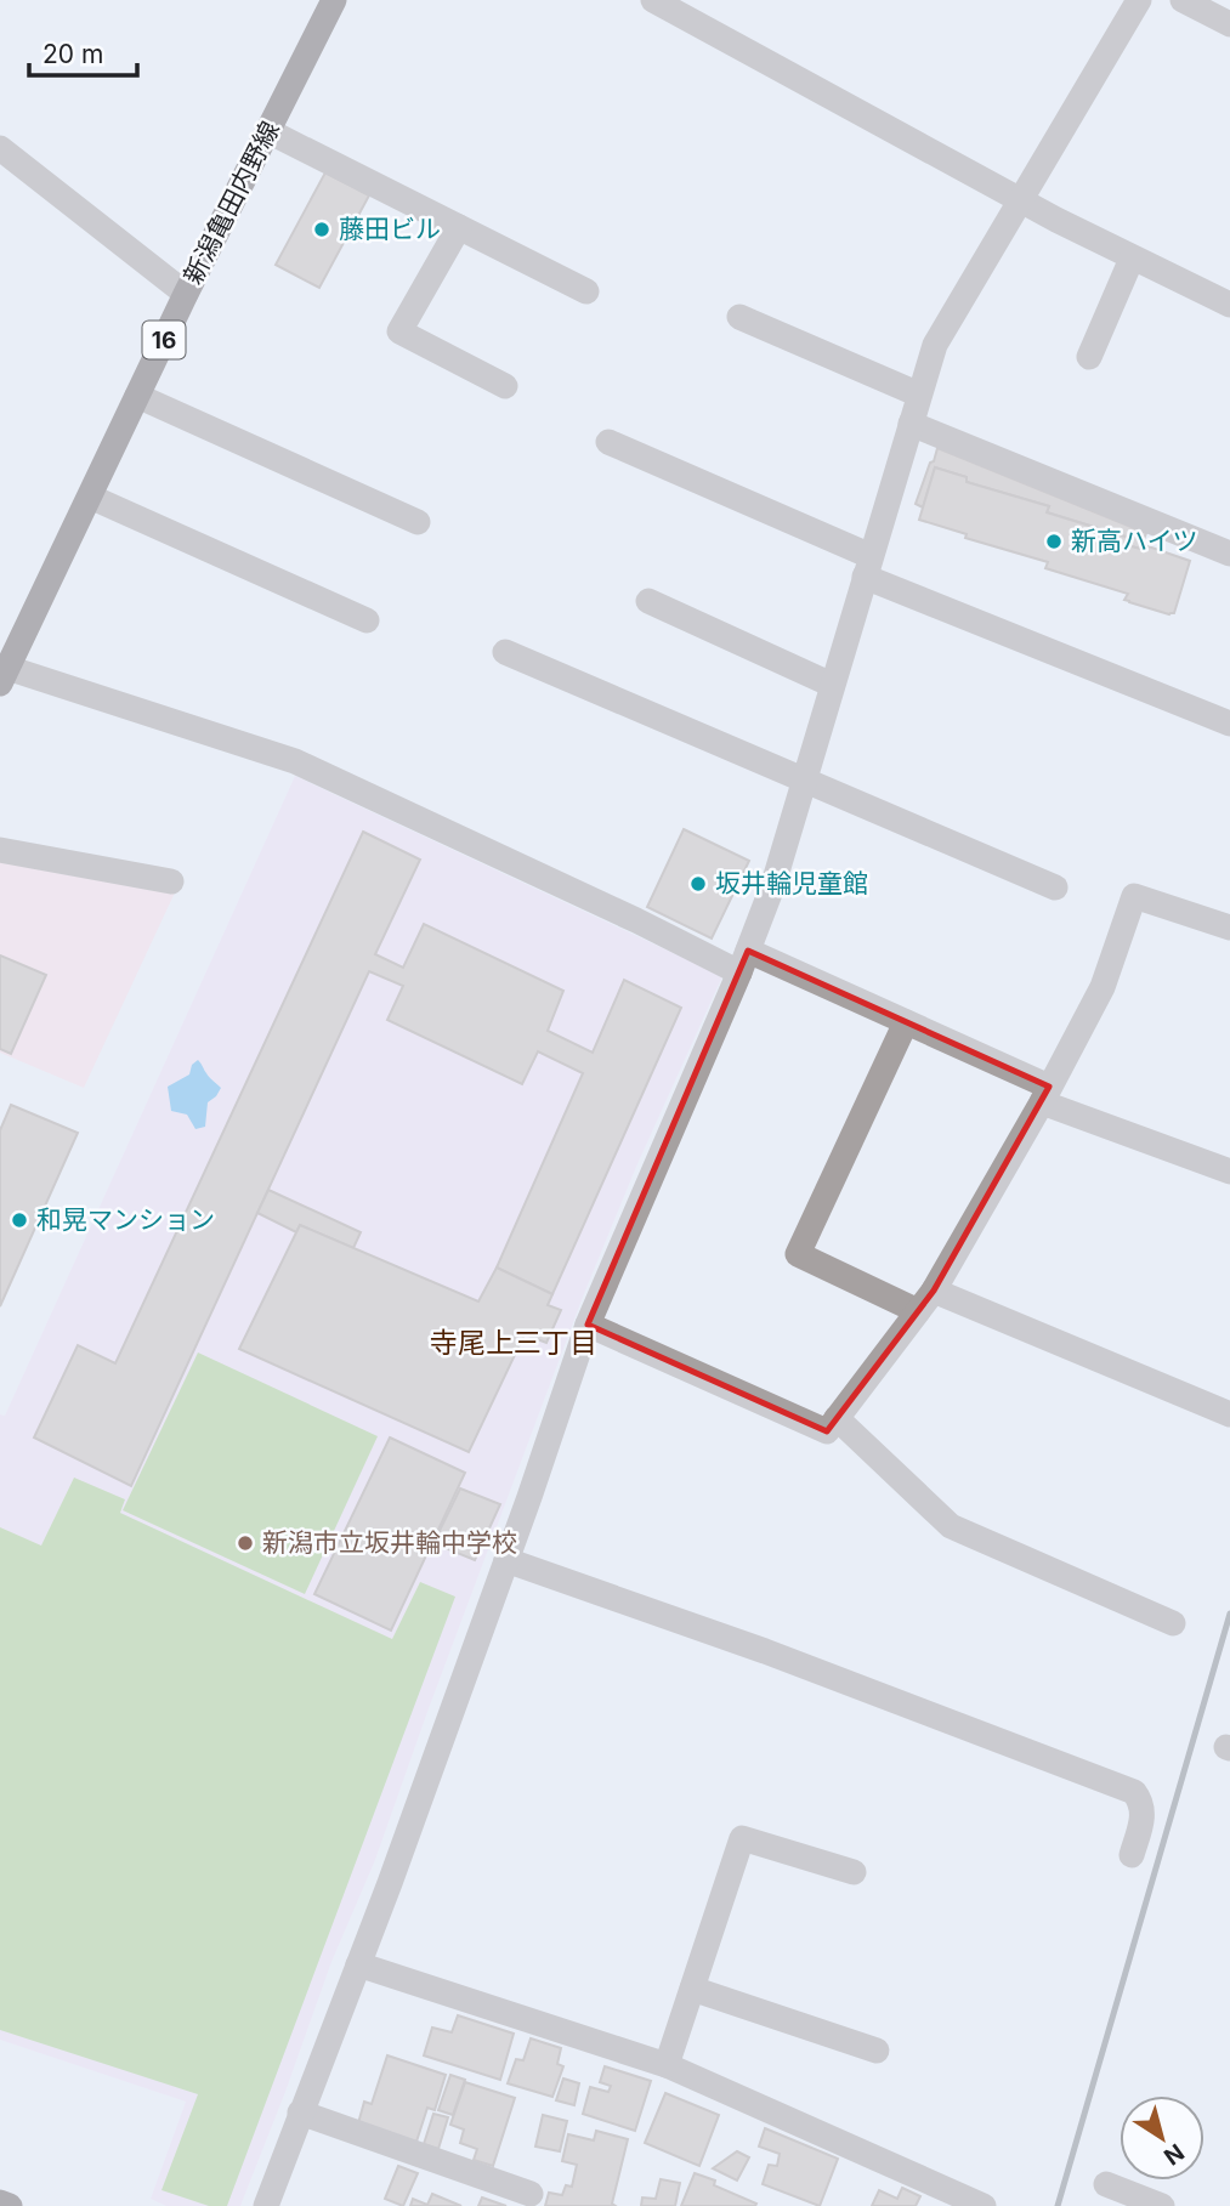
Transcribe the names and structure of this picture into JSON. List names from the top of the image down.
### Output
{
  "streets": {
    "main road": ["新潟亀田内野線", "16"]
  },
  "districts": ["寺尾上三丁目"],
  "places": [
    "藤田ビル",
    "新高ハイツ",
    "坂井輪児童館",
    "和晃マンション",
    "新潟市立坂井輪中学校"
  ],
  "scale_bar": "20 m",
  "north": "bottom right"
}
